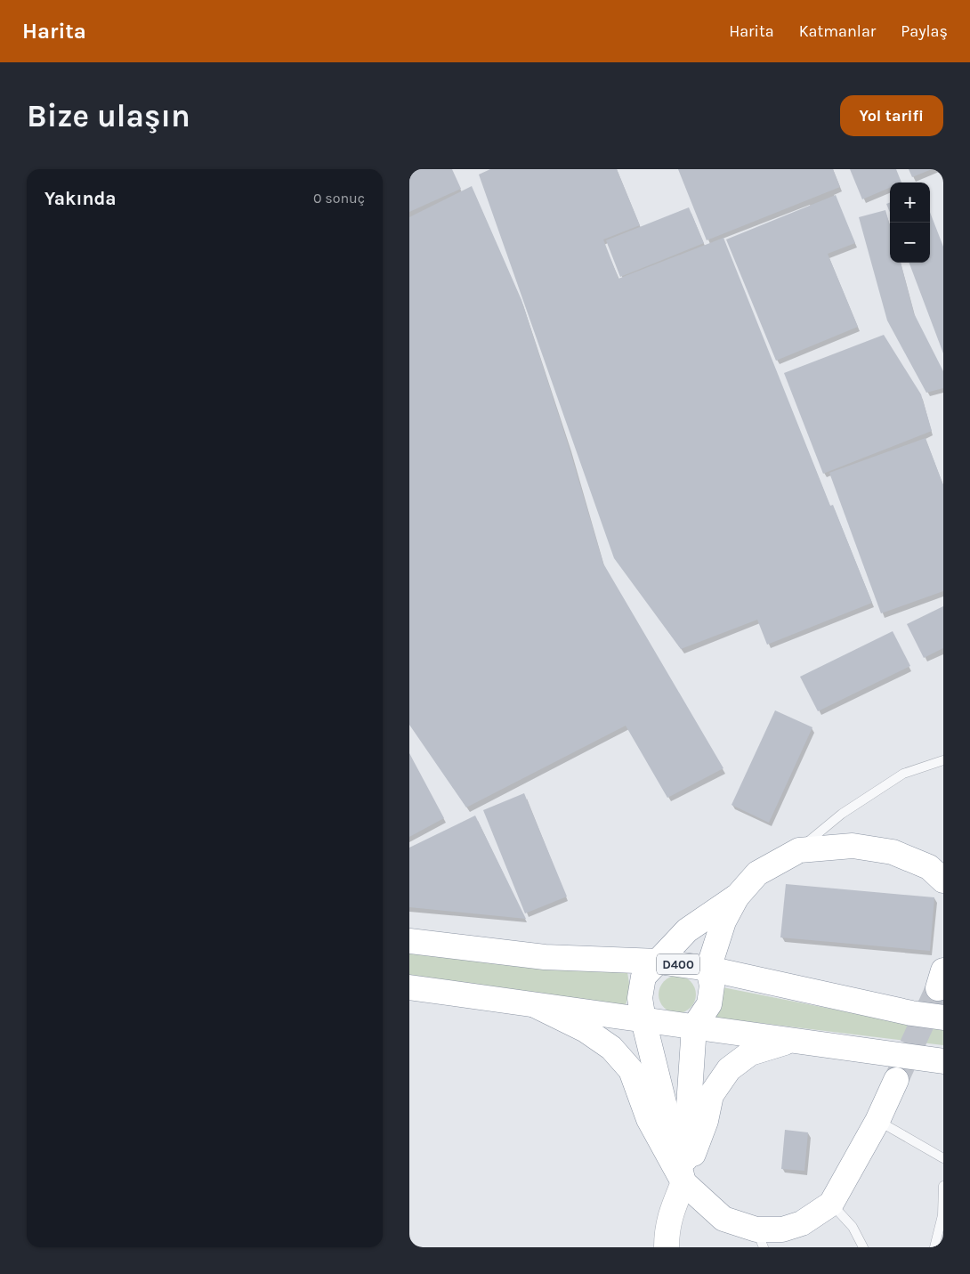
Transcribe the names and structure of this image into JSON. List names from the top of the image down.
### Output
{
  "streets": {
    "main road": ["D400"]
  },
  "page": {
    "header": "Harita",
    "nav": ["Harita", "Katmanlar", "Paylaş"],
    "buttons": "Yol tarifi",
    "title": "Bize ulaşın",
    "heading": ["Yakında", "0 sonuç"],
    "map_buttons": ["+", "−"]
  }
}
